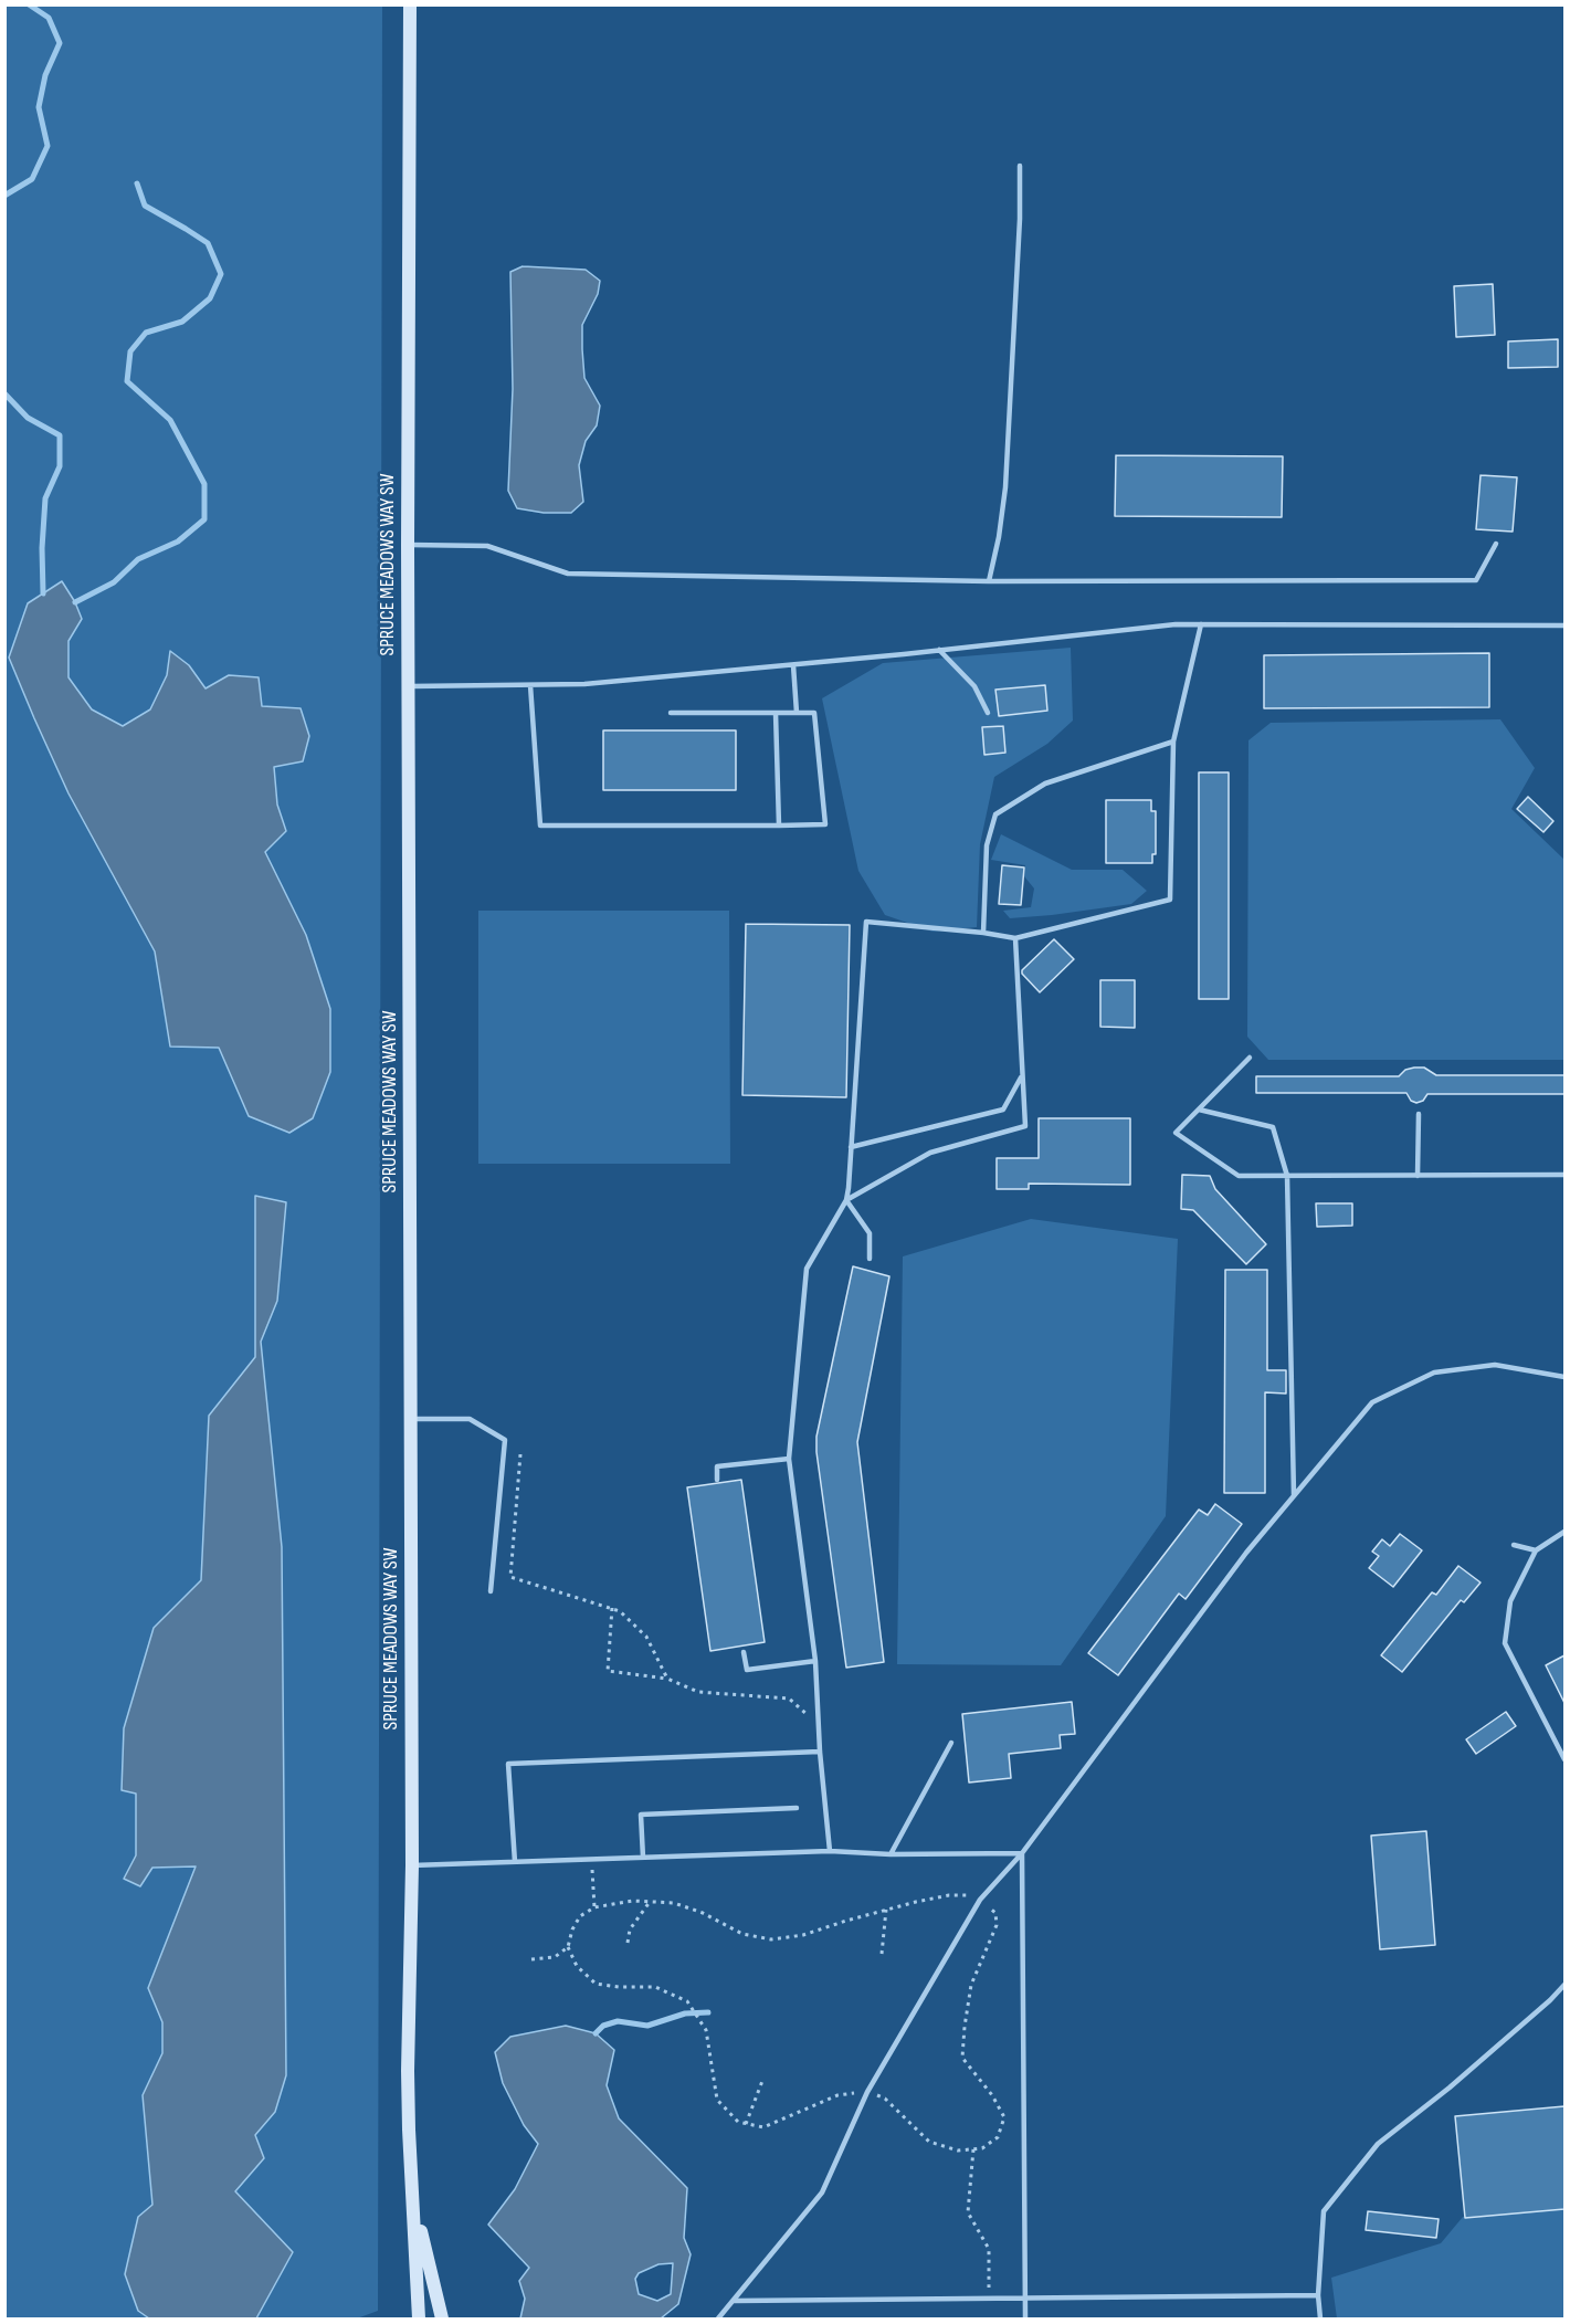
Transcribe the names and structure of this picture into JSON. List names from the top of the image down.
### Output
{
  "streets": {
    "main road": ["SPRUCE MEADOWS WAY SW"]
  }
}
